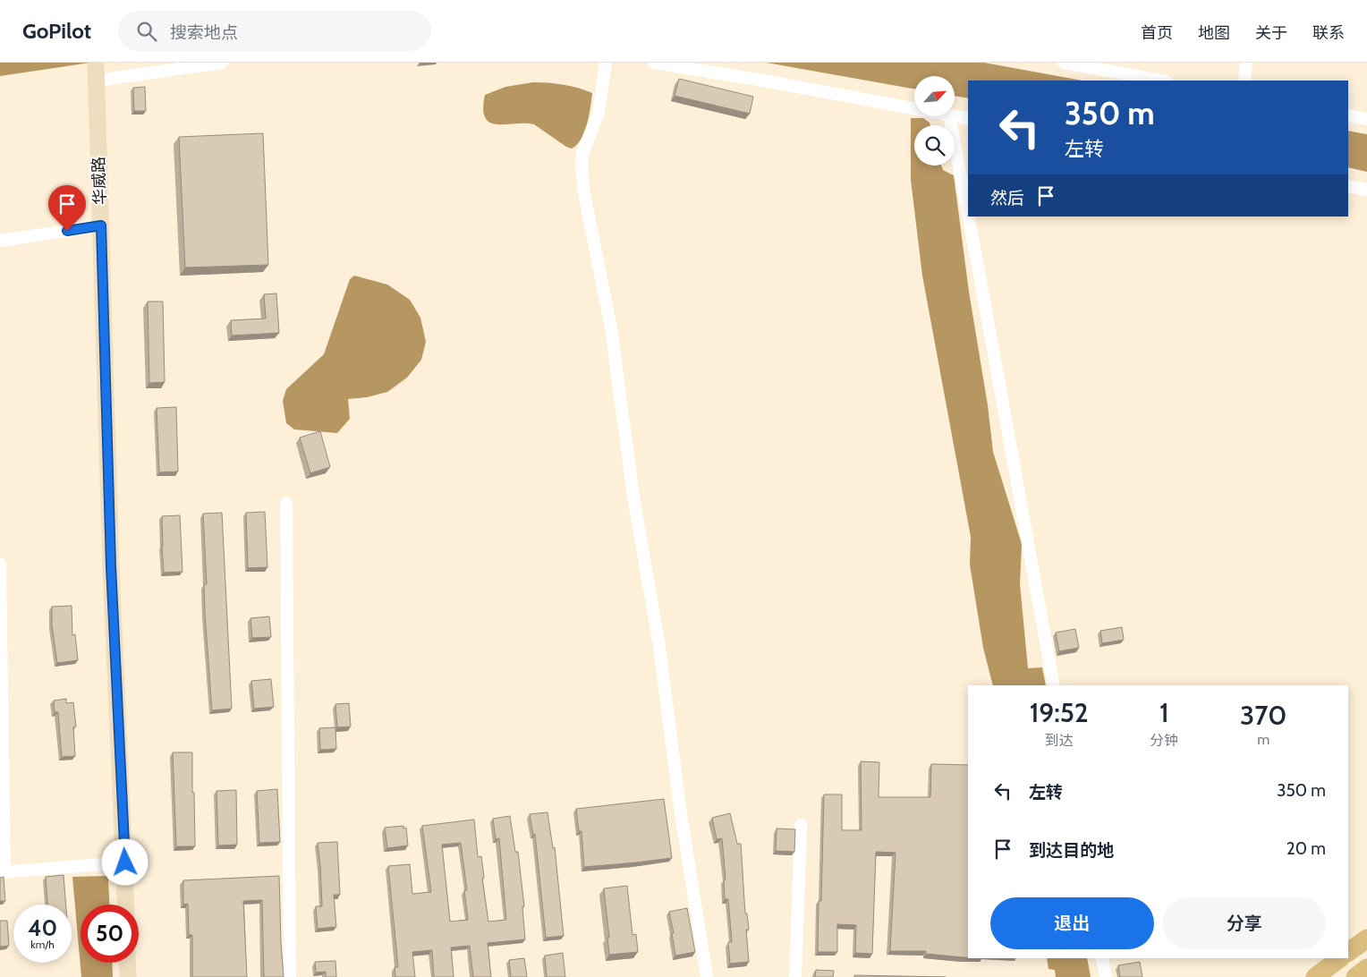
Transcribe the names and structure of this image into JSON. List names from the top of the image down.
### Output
{
  "streets": {
    "main road": ["华威路"]
  },
  "north": "top right",
  "page": {
    "header": "GoPilot",
    "search": "搜索地点",
    "nav": [
      "首页",
      "地图",
      "关于",
      "联系"
    ],
    "turn": ["350 m", "左转"],
    "then": "然后",
    "eta": [
      "19:52",
      "到达",
      "1",
      "分钟",
      "370",
      "m"
    ],
    "list": [
      {
        "name": "左转",
        "value": "350 m"
      },
      {
        "name": "到达目的地",
        "value": "20 m"
      }
    ],
    "buttons": ["退出", "分享"],
    "speed": "40 km/h",
    "limit": "50"
  }
}
